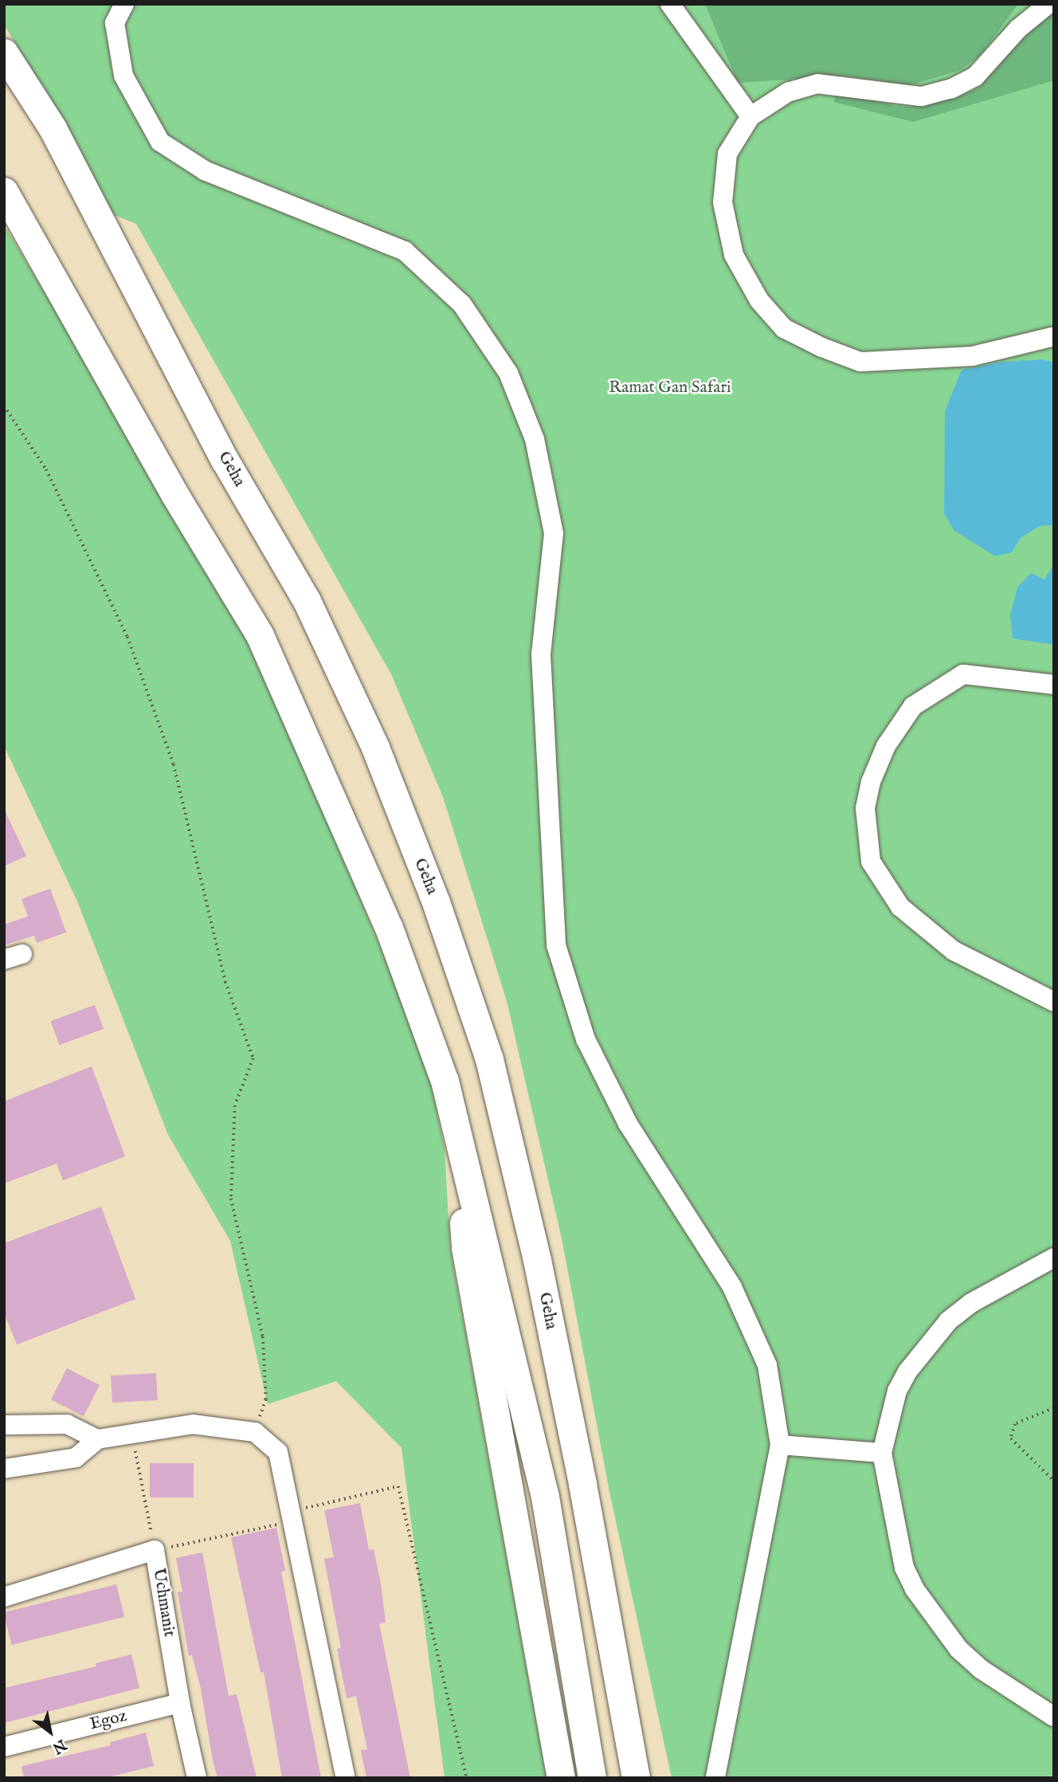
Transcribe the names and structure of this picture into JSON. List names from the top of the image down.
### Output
{
  "streets": {
    "highway": ["Geha"],
    "street": ["Uchmanit", "Egoz"]
  },
  "crossings": [
    ["Uchmanit", "Egoz"]
  ],
  "parks": ["Ramat Gan Safari"],
  "north": "bottom right"
}
